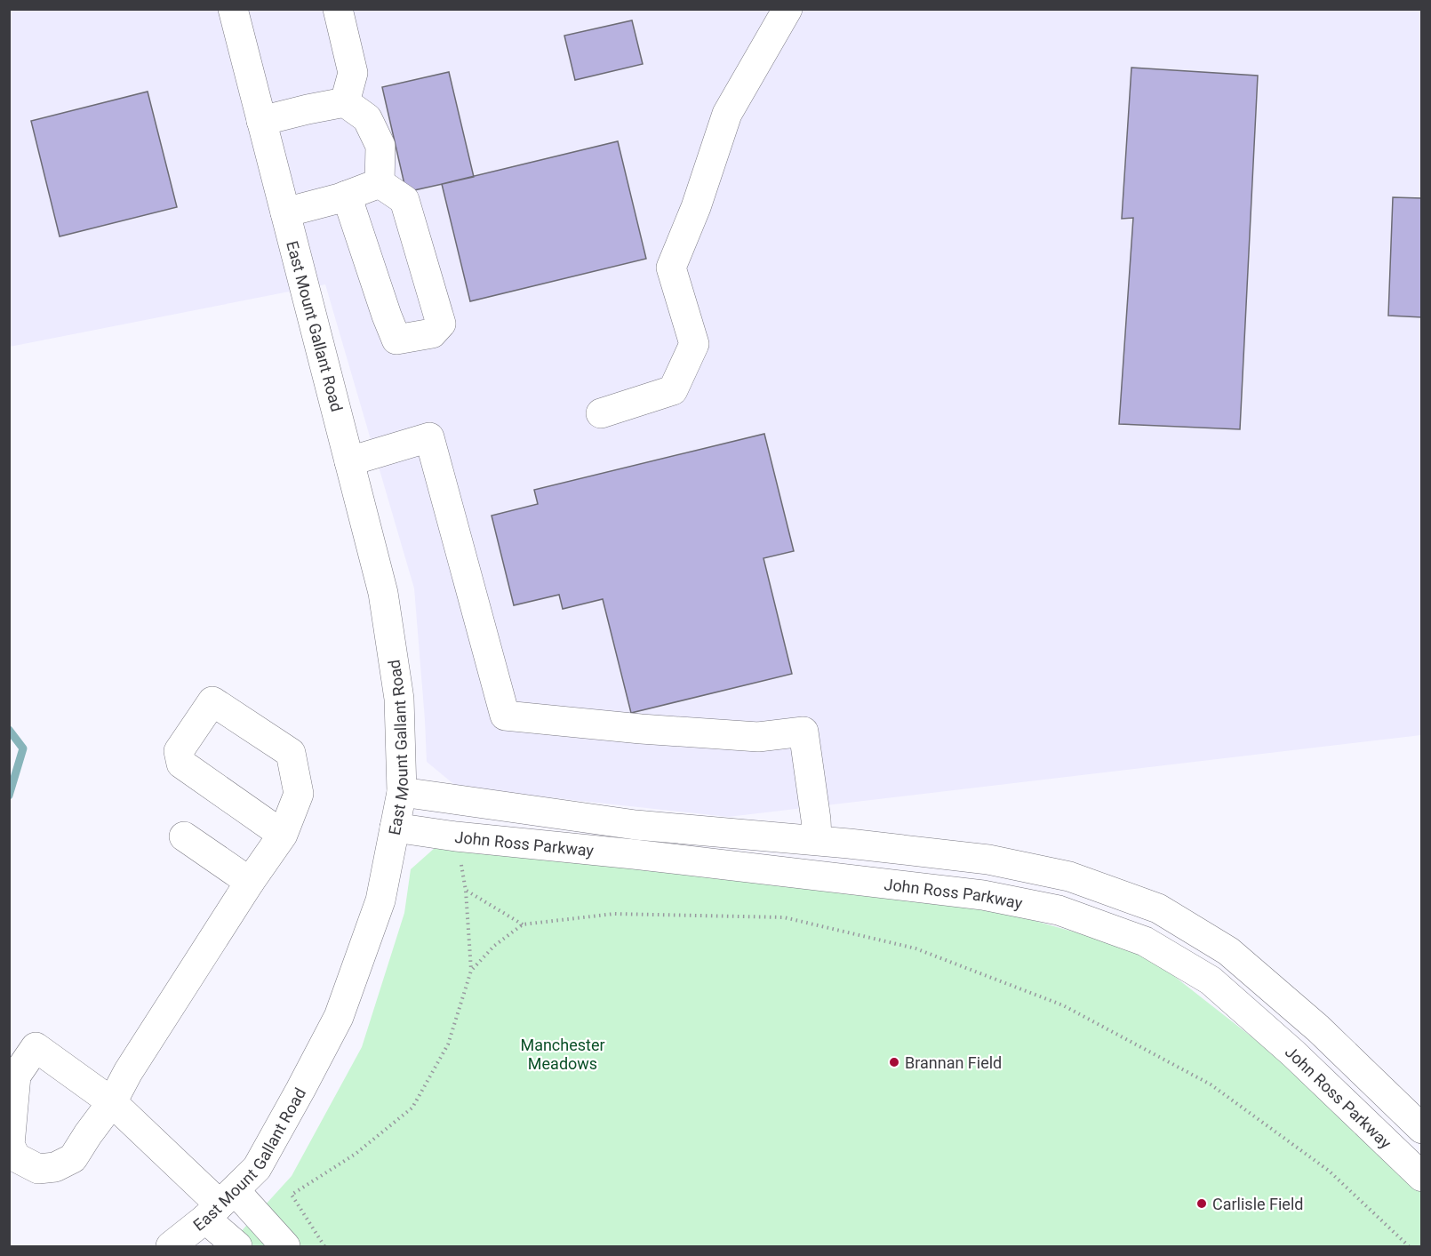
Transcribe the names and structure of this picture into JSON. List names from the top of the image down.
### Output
{
  "streets": {
    "street": ["East Mount Gallant Road", "John Ross Parkway"]
  },
  "crossings": [
    ["East Mount Gallant Road", "John Ross Parkway"]
  ],
  "parks": ["Manchester Meadows"],
  "places": ["Brannan Field", "Carlisle Field"]
}
